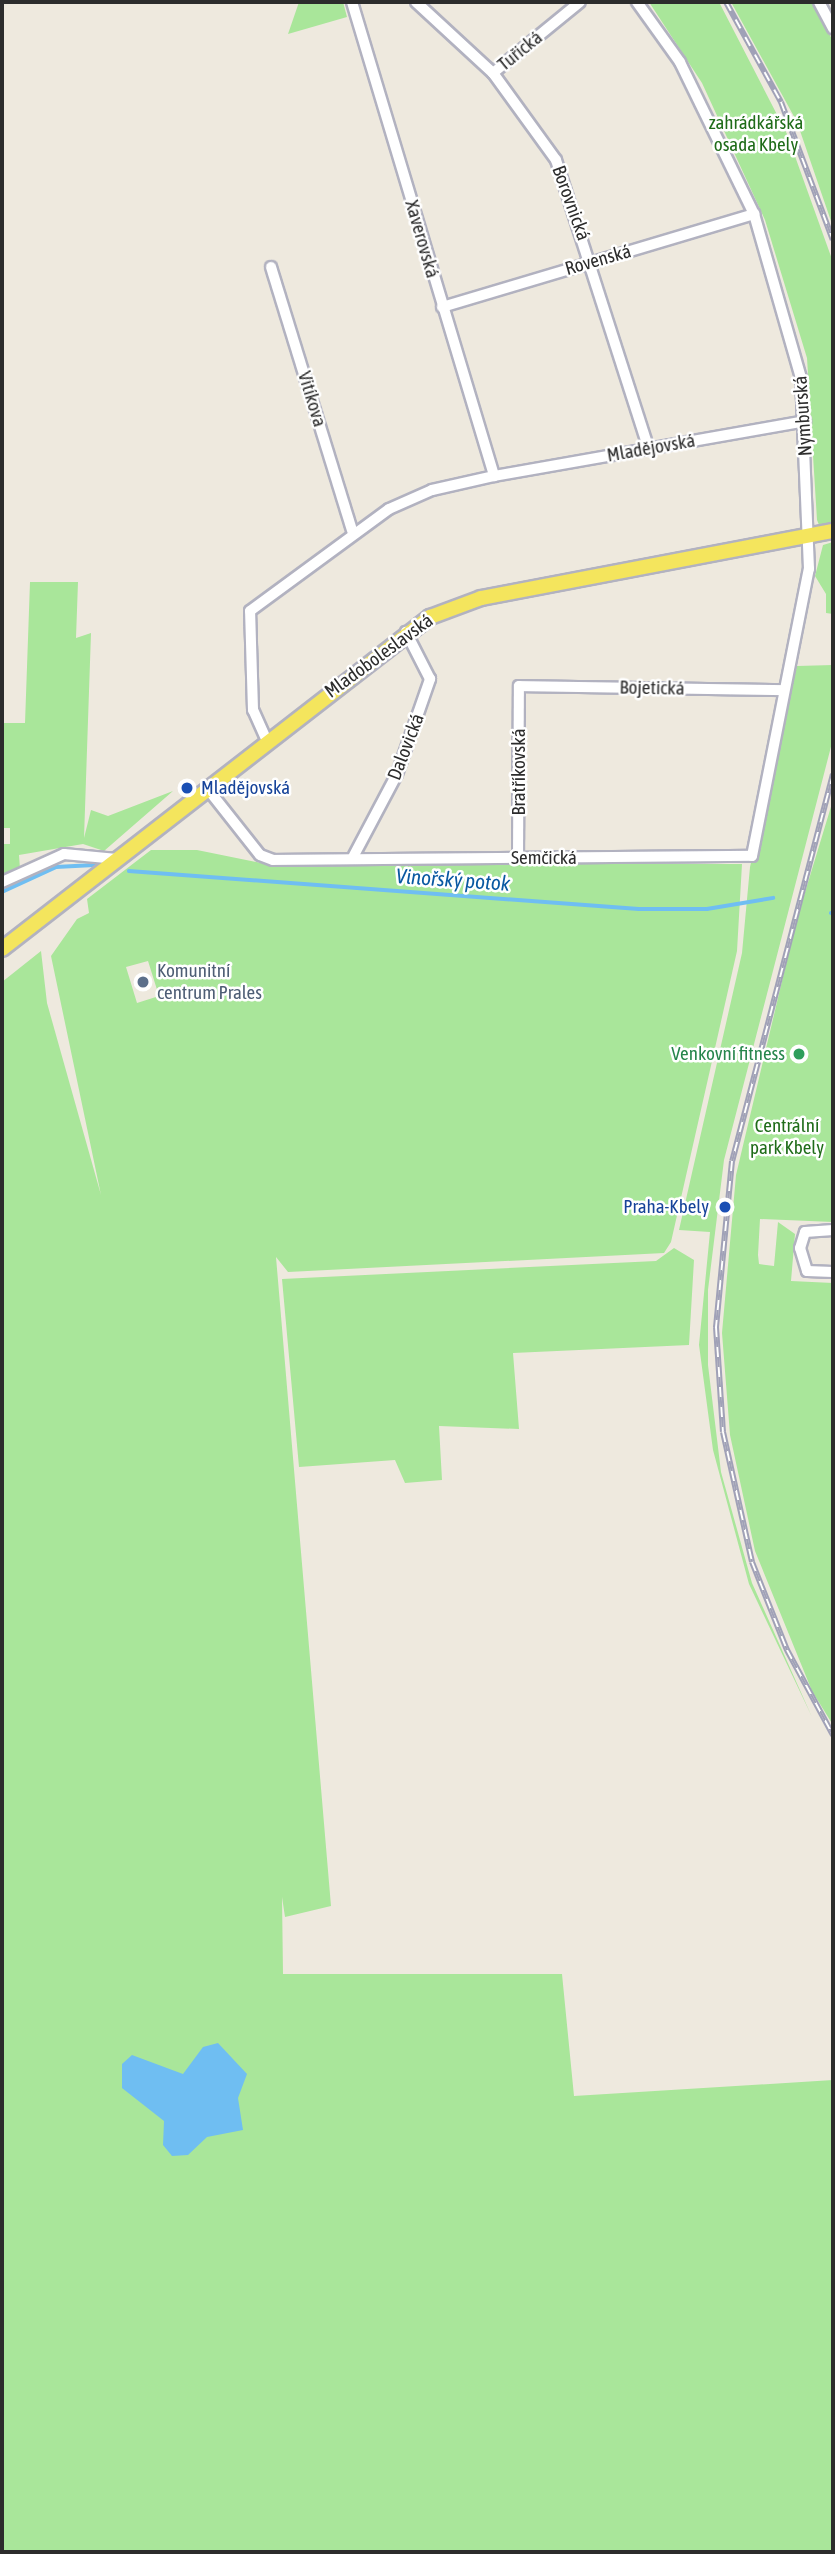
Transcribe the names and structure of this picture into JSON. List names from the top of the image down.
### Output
{
  "streets": {
    "main road": ["Mladoboleslavská"],
    "street": [
      "Tuřická",
      "Borovnická",
      "Xaverovská",
      "Rovenská",
      "Vitíkova",
      "Nymburská",
      "Mladějovská",
      "Bojetická",
      "Dalovická",
      "Bratříkovská",
      "Semčická"
    ]
  },
  "crossings": [
    ["Tuřická", "Borovnická"],
    ["Borovnická", "Rovenská"],
    ["Borovnická", "Mladějovská"],
    ["Xaverovská", "Rovenská"],
    ["Xaverovská", "Mladějovská"],
    ["Rovenská", "Nymburská"],
    ["Vitíkova", "Mladějovská"],
    ["Nymburská", "Mladějovská"],
    ["Nymburská", "Mladoboleslavská"],
    ["Nymburská", "Bojetická"],
    ["Nymburská", "Semčická"],
    ["Mladějovská", "Mladoboleslavská"],
    ["Mladoboleslavská", "Dalovická"],
    ["Mladoboleslavská", "Semčická"],
    ["Bojetická", "Bratříkovská"],
    ["Dalovická", "Semčická"],
    ["Bratříkovská", "Semčická"]
  ],
  "water": ["Vinořský potok"],
  "parks": ["zahrádkářská osada Kbely", "Centrální park Kbely"],
  "places": [
    "Mladějovská",
    "Komunitní centrum Prales",
    "Venkovní fitness",
    "Praha-Kbely"
  ]
}
